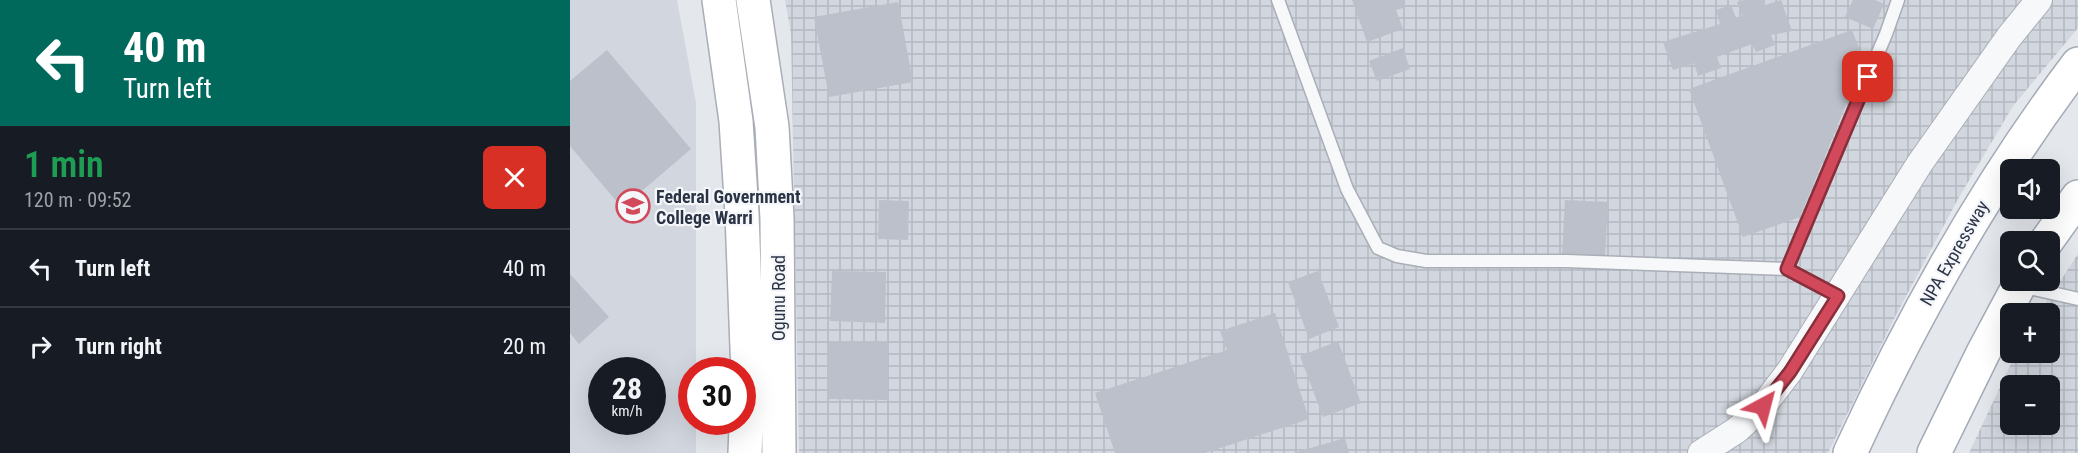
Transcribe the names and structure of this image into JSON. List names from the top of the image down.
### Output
{
  "streets": {
    "main road": ["NPA Expressway", "Ogunu Road"]
  },
  "places": {
    "school or university": ["Federal Government College Warri"]
  },
  "page": {
    "turn": ["40 m", "Turn left"],
    "heading": ["1 min", "120 m · 09:52"],
    "map_buttons": ["+", "−"],
    "list": [
      {
        "name": "Turn left",
        "value": "40 m"
      },
      {
        "name": "Turn right",
        "value": "20 m"
      }
    ],
    "speed": "28 km/h",
    "limit": "30"
  }
}
